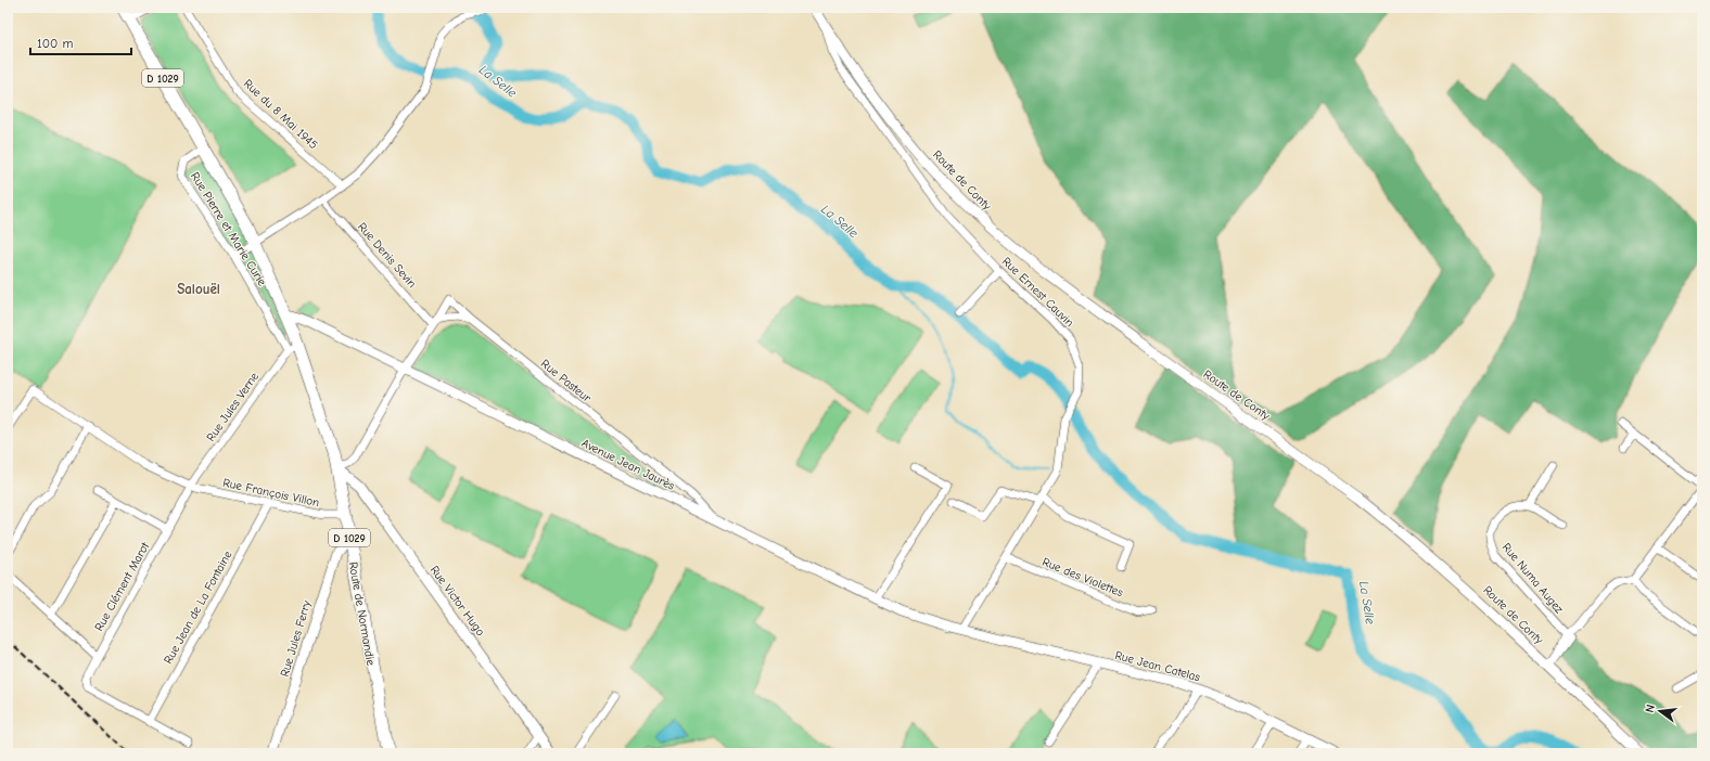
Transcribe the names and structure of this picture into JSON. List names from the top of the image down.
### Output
{
  "streets": {
    "main road": ["D 1029", "Route de Normandie"],
    "street": [
      "Rue du 8 Mai 1945",
      "Route de Conty",
      "Rue Pierre et Marie Curie",
      "Rue Denis Sevin",
      "Rue Ernest Cauvin",
      "Rue Pasteur",
      "Rue Jules Verne",
      "Avenue Jean Jaurès",
      "Rue François Villon",
      "Rue des Violettes",
      "Rue Numa Augez",
      "Rue Clément Marot",
      "Rue Victor Hugo",
      "Rue Jean de La Fontaine",
      "Rue Jules Ferry",
      "Rue Jean Catelas"
    ]
  },
  "crossings": [
    ["D 1029", "Rue Pierre et Marie Curie"],
    ["D 1029", "Avenue Jean Jaurès"],
    ["D 1029", "Route de Normandie"],
    ["Route de Conty", "Rue Ernest Cauvin"],
    ["Rue Pierre et Marie Curie", "Rue Jules Verne"],
    ["Rue Pierre et Marie Curie", "Route de Normandie"],
    ["Rue Denis Sevin", "Rue Pasteur"],
    ["Rue Ernest Cauvin", "Avenue Jean Jaurès"],
    ["Rue Ernest Cauvin", "Rue des Violettes"],
    ["Rue Ernest Cauvin", "Rue Jean Catelas"],
    ["Rue Pasteur", "Avenue Jean Jaurès"],
    ["Rue Jules Verne", "Rue François Villon"],
    ["Rue Jules Verne", "Rue Clément Marot"],
    ["Rue Jules Verne", "Route de Normandie"],
    ["Avenue Jean Jaurès", "Route de Normandie"],
    ["Avenue Jean Jaurès", "Rue Jean Catelas"],
    ["Rue François Villon", "Rue Clément Marot"],
    ["Rue François Villon", "Rue Jean de La Fontaine"],
    ["Rue François Villon", "Route de Normandie"],
    ["Rue Clément Marot", "Rue Jean de La Fontaine"],
    ["Rue Victor Hugo", "Route de Normandie"],
    ["Route de Normandie", "Rue Jules Ferry"]
  ],
  "districts": ["Salouël"],
  "water": ["La Selle"],
  "scale_bar": "100 m",
  "north": "left"
}
